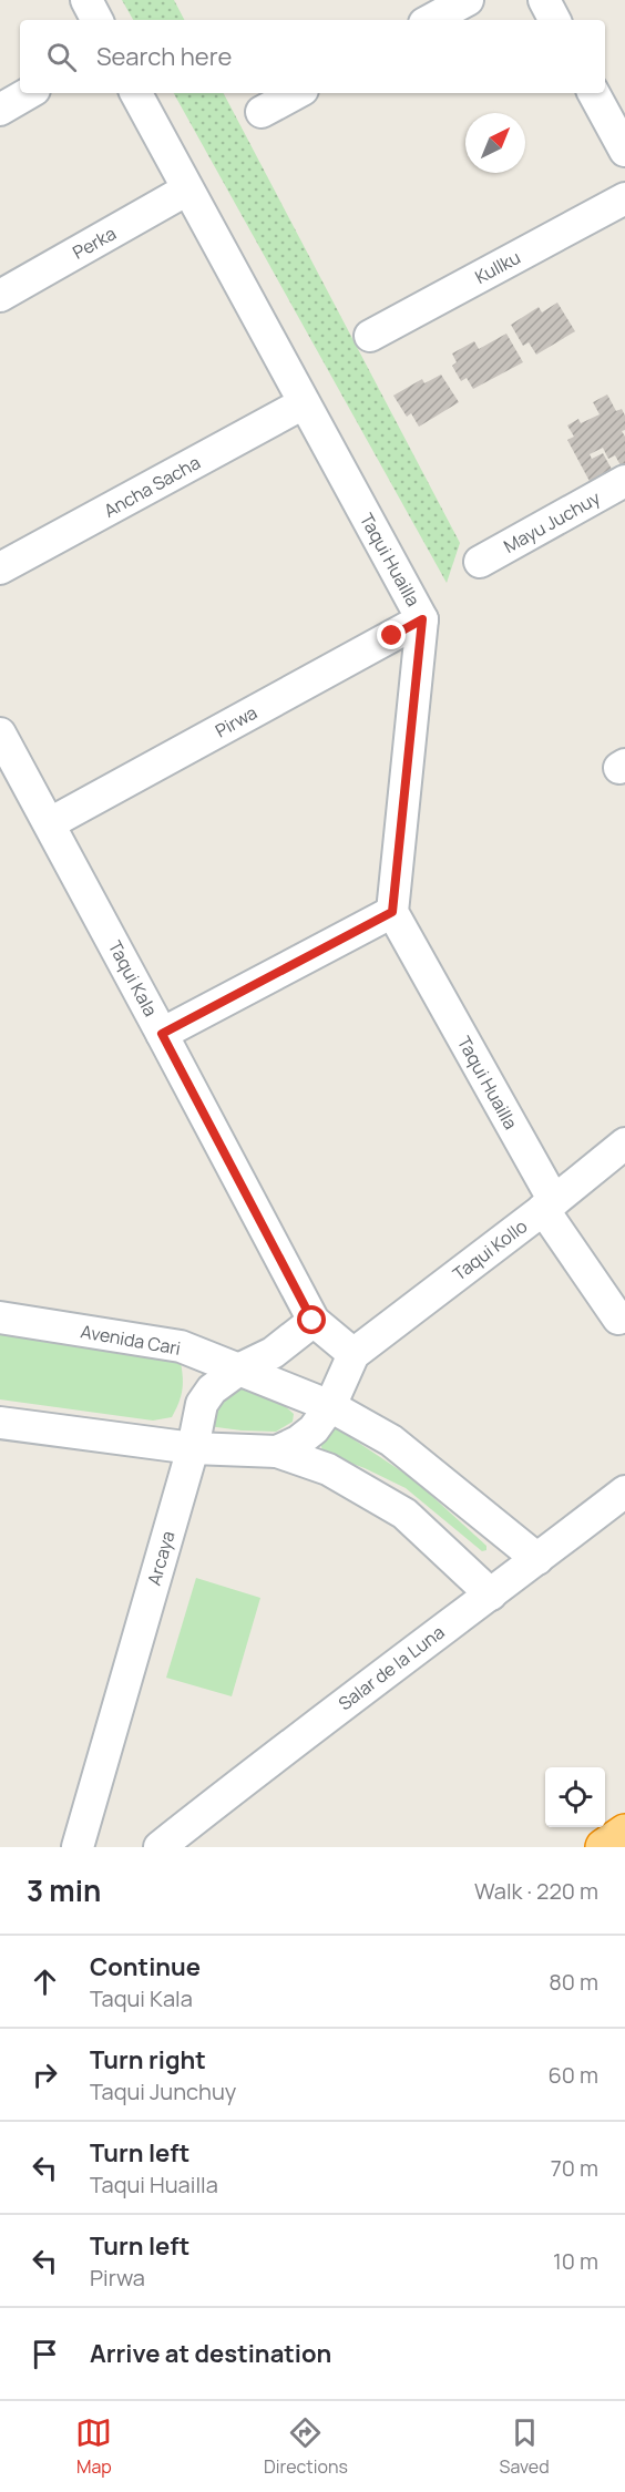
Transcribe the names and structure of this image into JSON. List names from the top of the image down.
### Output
{
  "streets": {
    "street": [
      "Perka",
      "Kullku",
      "Ancha Sacha",
      "Mayu Juchuy",
      "Taqui Huailla",
      "Pirwa",
      "Taqui Kala",
      "Taqui Kollo",
      "Avenida Cari",
      "Arcaya",
      "Salar de la Luna"
    ]
  },
  "crossings": [
    ["Perka", "Taqui Huailla"],
    ["Ancha Sacha", "Taqui Huailla"],
    ["Taqui Huailla", "Pirwa"],
    ["Taqui Huailla", "Taqui Kollo"],
    ["Pirwa", "Taqui Kala"],
    ["Taqui Kala", "Taqui Kollo"],
    ["Taqui Kala", "Arcaya"],
    ["Avenida Cari", "Arcaya"],
    ["Avenida Cari", "Salar de la Luna"]
  ],
  "north": "top right",
  "page": {
    "search": "Search here",
    "heading": ["3 min", "Walk · 220 m"],
    "list": [
      ["Continue", "Taqui Kala", "80 m"],
      ["Turn right", "Taqui Junchuy", "60 m"],
      ["Turn left", "Taqui Huailla", "70 m"],
      ["Turn left", "Pirwa", "10 m"],
      "Arrive at destination"
    ],
    "nav": ["Map", "Directions", "Saved"]
  }
}
